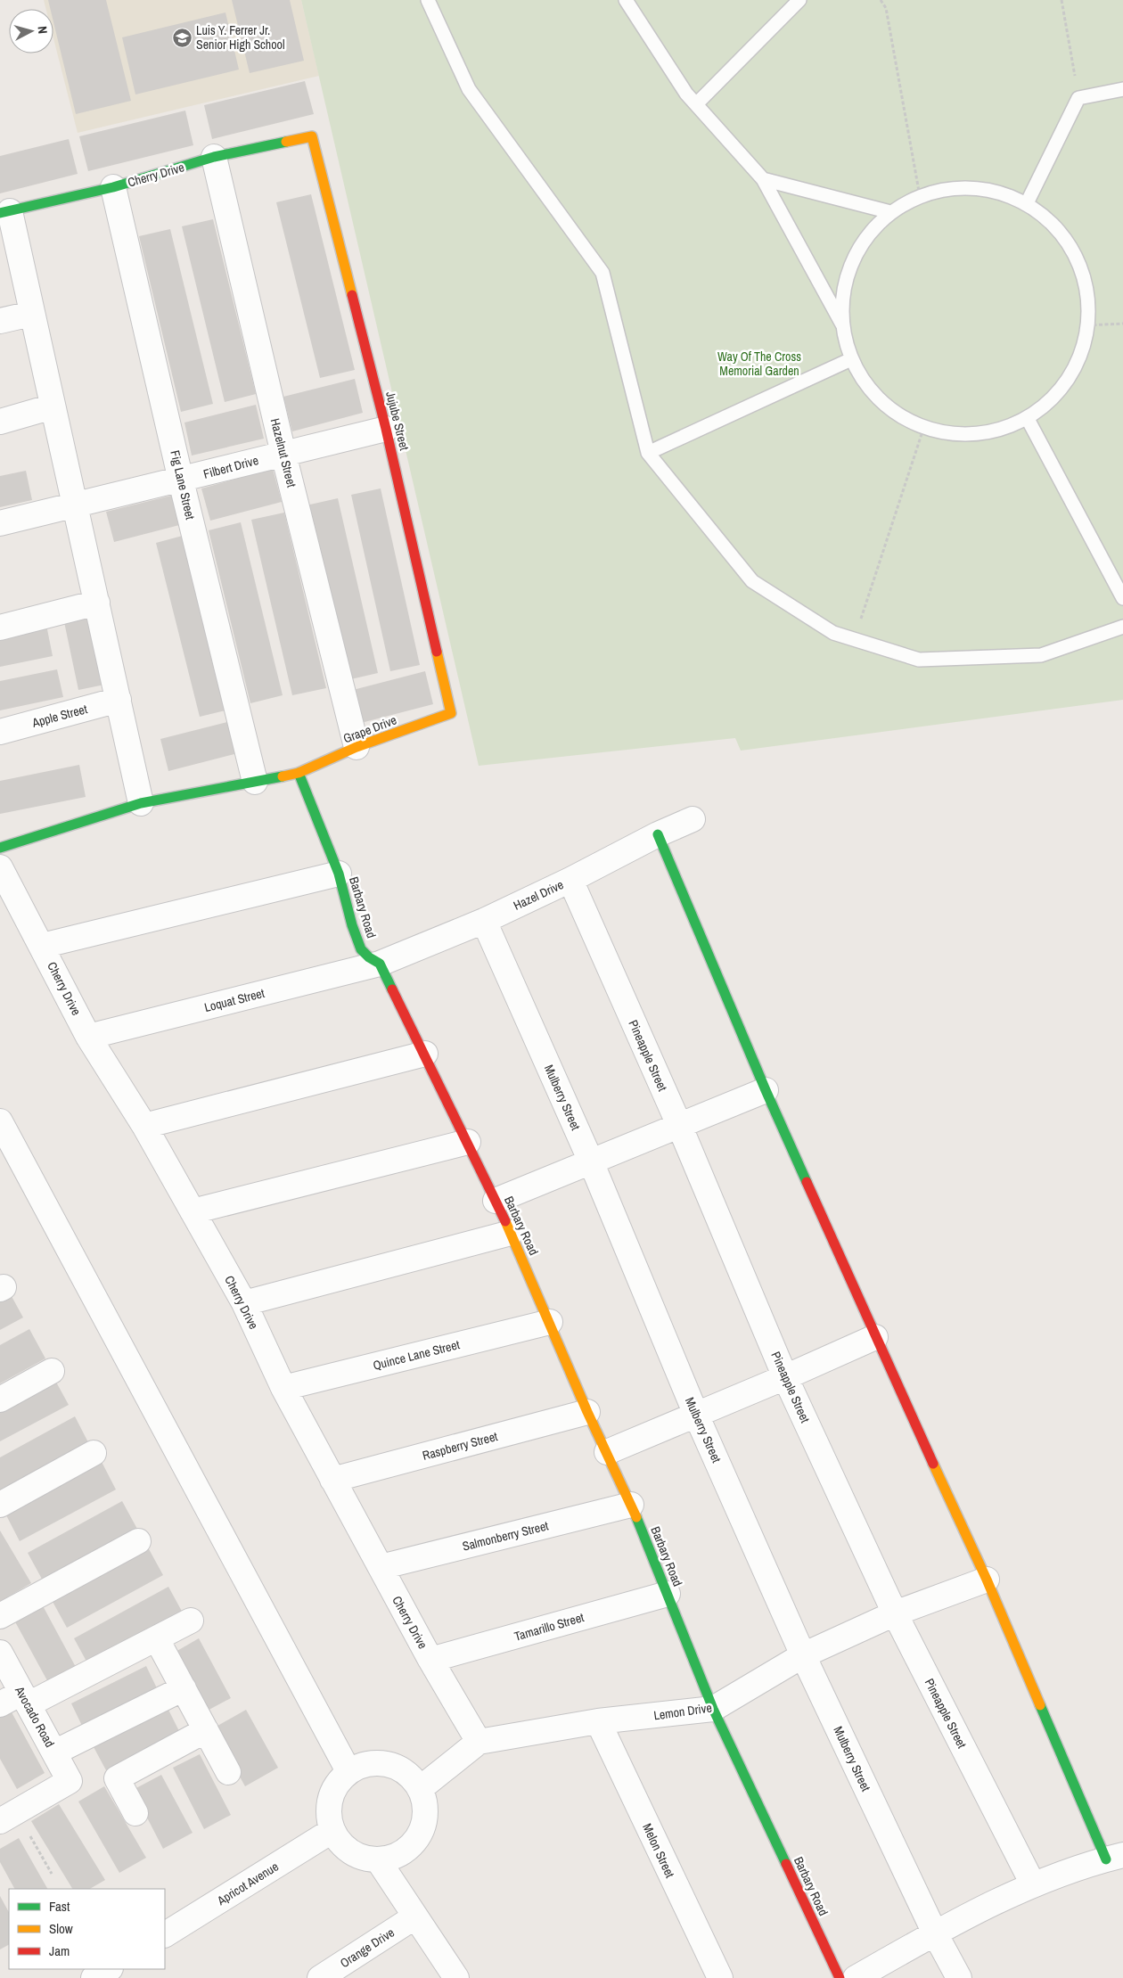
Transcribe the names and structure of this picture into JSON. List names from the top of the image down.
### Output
{
  "streets": {
    "street": [
      "Cherry Drive",
      "Jujube Street",
      "Hazelnut Street",
      "Filbert Drive",
      "Fig Lane Street",
      "Apple Street",
      "Grape Drive",
      "Hazel Drive",
      "Barbary Road",
      "Loquat Street",
      "Pineapple Street",
      "Mulberry Street",
      "Quince Lane Street",
      "Raspberry Street",
      "Salmonberry Street",
      "Tamarillo Street",
      "Lemon Drive",
      "Avocado Road",
      "Melon Street",
      "Apricot Avenue",
      "Orange Drive"
    ]
  },
  "crossings": [
    ["Cherry Drive", "Jujube Street"],
    ["Cherry Drive", "Hazelnut Street"],
    ["Cherry Drive", "Fig Lane Street"],
    ["Cherry Drive", "Loquat Street"],
    ["Cherry Drive", "Quince Lane Street"],
    ["Cherry Drive", "Raspberry Street"],
    ["Cherry Drive", "Salmonberry Street"],
    ["Cherry Drive", "Tamarillo Street"],
    ["Cherry Drive", "Lemon Drive"],
    ["Jujube Street", "Filbert Drive"],
    ["Jujube Street", "Grape Drive"],
    ["Hazelnut Street", "Filbert Drive"],
    ["Hazelnut Street", "Grape Drive"],
    ["Filbert Drive", "Fig Lane Street"],
    ["Grape Drive", "Barbary Road"],
    ["Hazel Drive", "Barbary Road"],
    ["Hazel Drive", "Loquat Street"],
    ["Hazel Drive", "Pineapple Street"],
    ["Hazel Drive", "Mulberry Street"],
    ["Barbary Road", "Loquat Street"],
    ["Barbary Road", "Quince Lane Street"],
    ["Barbary Road", "Raspberry Street"],
    ["Barbary Road", "Salmonberry Street"],
    ["Barbary Road", "Tamarillo Street"],
    ["Barbary Road", "Lemon Drive"],
    ["Pineapple Street", "Lemon Drive"],
    ["Mulberry Street", "Lemon Drive"],
    ["Lemon Drive", "Melon Street"],
    ["Lemon Drive", "Apricot Avenue"]
  ],
  "parks": ["Way Of The Cross Memorial Garden"],
  "places": {
    "school or university": ["Luis Y. Ferrer Jr. Senior High School"]
  },
  "legend": ["Fast", "Slow", "Jam"],
  "north": "right"
}
